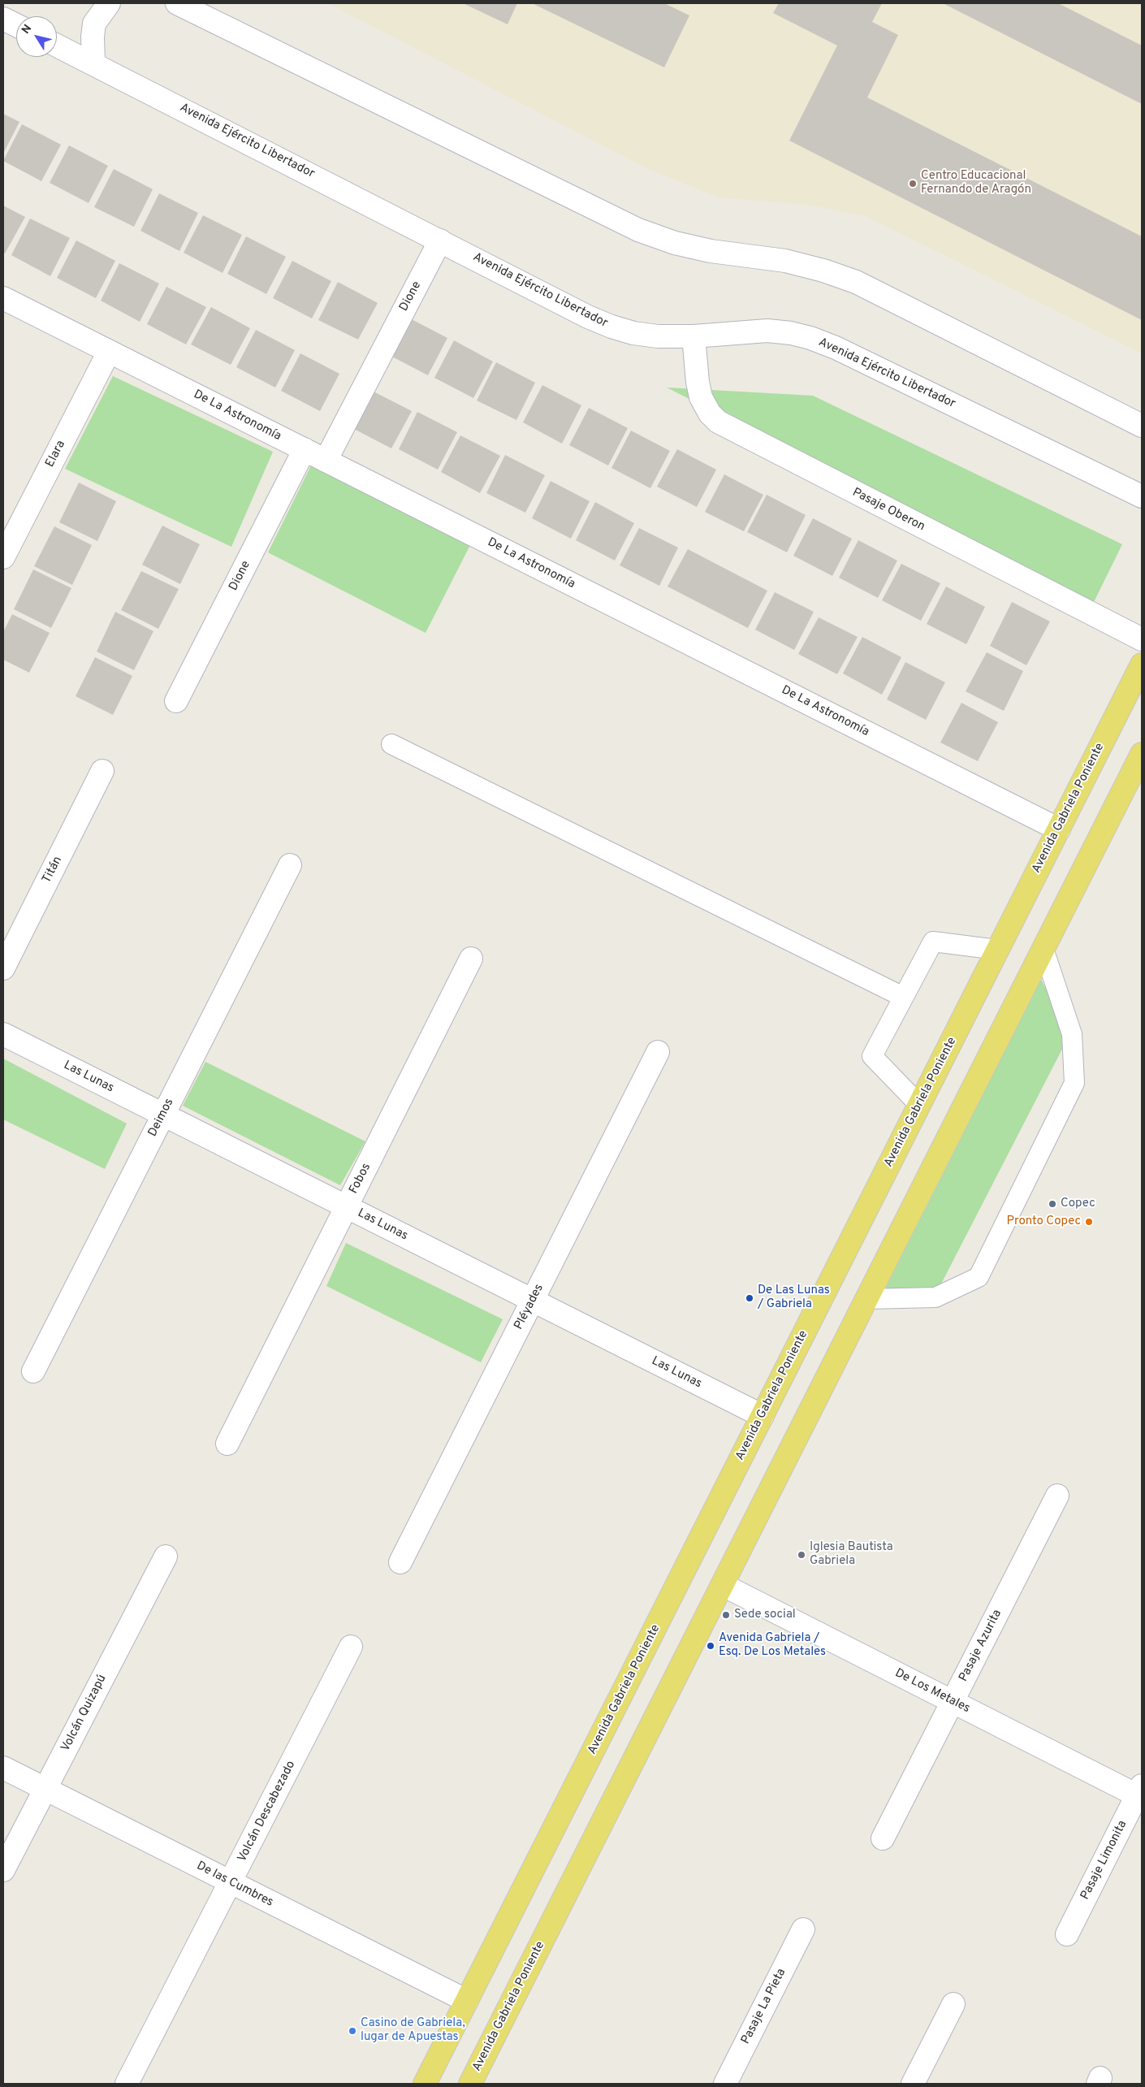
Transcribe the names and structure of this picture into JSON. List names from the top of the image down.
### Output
{
  "streets": {
    "main road": ["Avenida Gabriela Poniente"],
    "street": [
      "Avenida Ejército Libertador",
      "Dione",
      "De La Astronomía",
      "Elara",
      "Pasaje Oberon",
      "Titán",
      "Las Lunas",
      "Deimos",
      "Fobos",
      "Pléyades",
      "Pasaje Azurita",
      "De Los Metales",
      "Volcán Quizapú",
      "Volcán Descabezado",
      "Pasaje Limonita",
      "De las Cumbres",
      "Pasaje La Pieta"
    ]
  },
  "crossings": [
    ["Avenida Ejército Libertador", "Dione"],
    ["Avenida Ejército Libertador", "Pasaje Oberon"],
    ["Dione", "De La Astronomía"],
    ["De La Astronomía", "Elara"],
    ["De La Astronomía", "Avenida Gabriela Poniente"],
    ["Avenida Gabriela Poniente", "Las Lunas"],
    ["Avenida Gabriela Poniente", "De Los Metales"],
    ["Avenida Gabriela Poniente", "De las Cumbres"],
    ["Las Lunas", "Deimos"],
    ["Las Lunas", "Fobos"],
    ["Las Lunas", "Pléyades"],
    ["Pasaje Azurita", "De Los Metales"],
    ["De Los Metales", "Pasaje Limonita"],
    ["Volcán Quizapú", "De las Cumbres"],
    ["Volcán Descabezado", "De las Cumbres"]
  ],
  "places": [
    "Centro Educacional Fernando de Aragón",
    "Copec",
    "Pronto Copec",
    "De Las Lunas / Gabriela",
    "Iglesia Bautista Gabriela",
    "Sede social",
    "Avenida Gabriela / Esq. De Los Metales",
    "Casino de Gabriela, lugar de Apuestas"
  ],
  "north": "top left"
}
